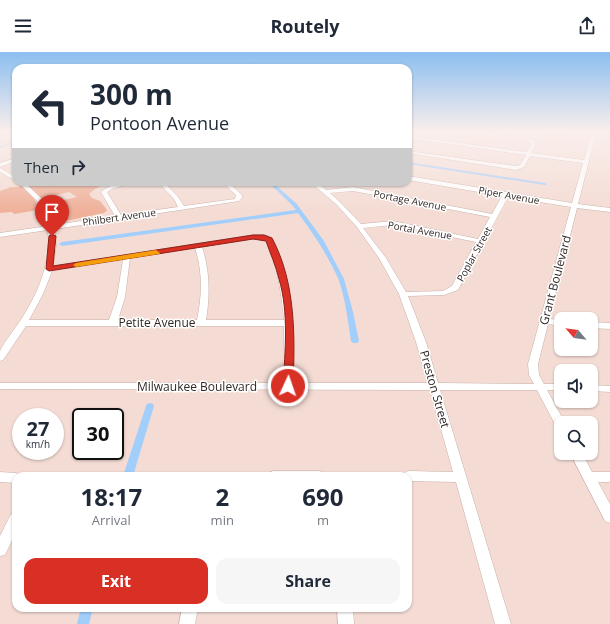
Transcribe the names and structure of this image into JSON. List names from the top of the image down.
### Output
{
  "streets": {
    "street": [
      "Piper Avenue",
      "Portage Avenue",
      "Philbert Avenue",
      "Portal Avenue",
      "Poplar Street",
      "Grant Boulevard",
      "Petite Avenue",
      "Milwaukee Boulevard",
      "Preston Street"
    ]
  },
  "crossings": [
    ["Piper Avenue", "Poplar Street"],
    ["Piper Avenue", "Grant Boulevard"],
    ["Portage Avenue", "Poplar Street"],
    ["Portage Avenue", "Preston Street"],
    ["Portal Avenue", "Poplar Street"],
    ["Portal Avenue", "Preston Street"],
    ["Poplar Street", "Preston Street"],
    ["Grant Boulevard", "Milwaukee Boulevard"],
    ["Milwaukee Boulevard", "Preston Street"]
  ],
  "north": "top left",
  "page": {
    "header": "Routely",
    "turn": ["300 m", "Pontoon Avenue"],
    "then": "Then",
    "speed": "27 km/h",
    "limit": "30",
    "eta": [
      "18:17",
      "Arrival",
      "2",
      "min",
      "690",
      "m"
    ],
    "buttons": ["Exit", "Share"]
  }
}
